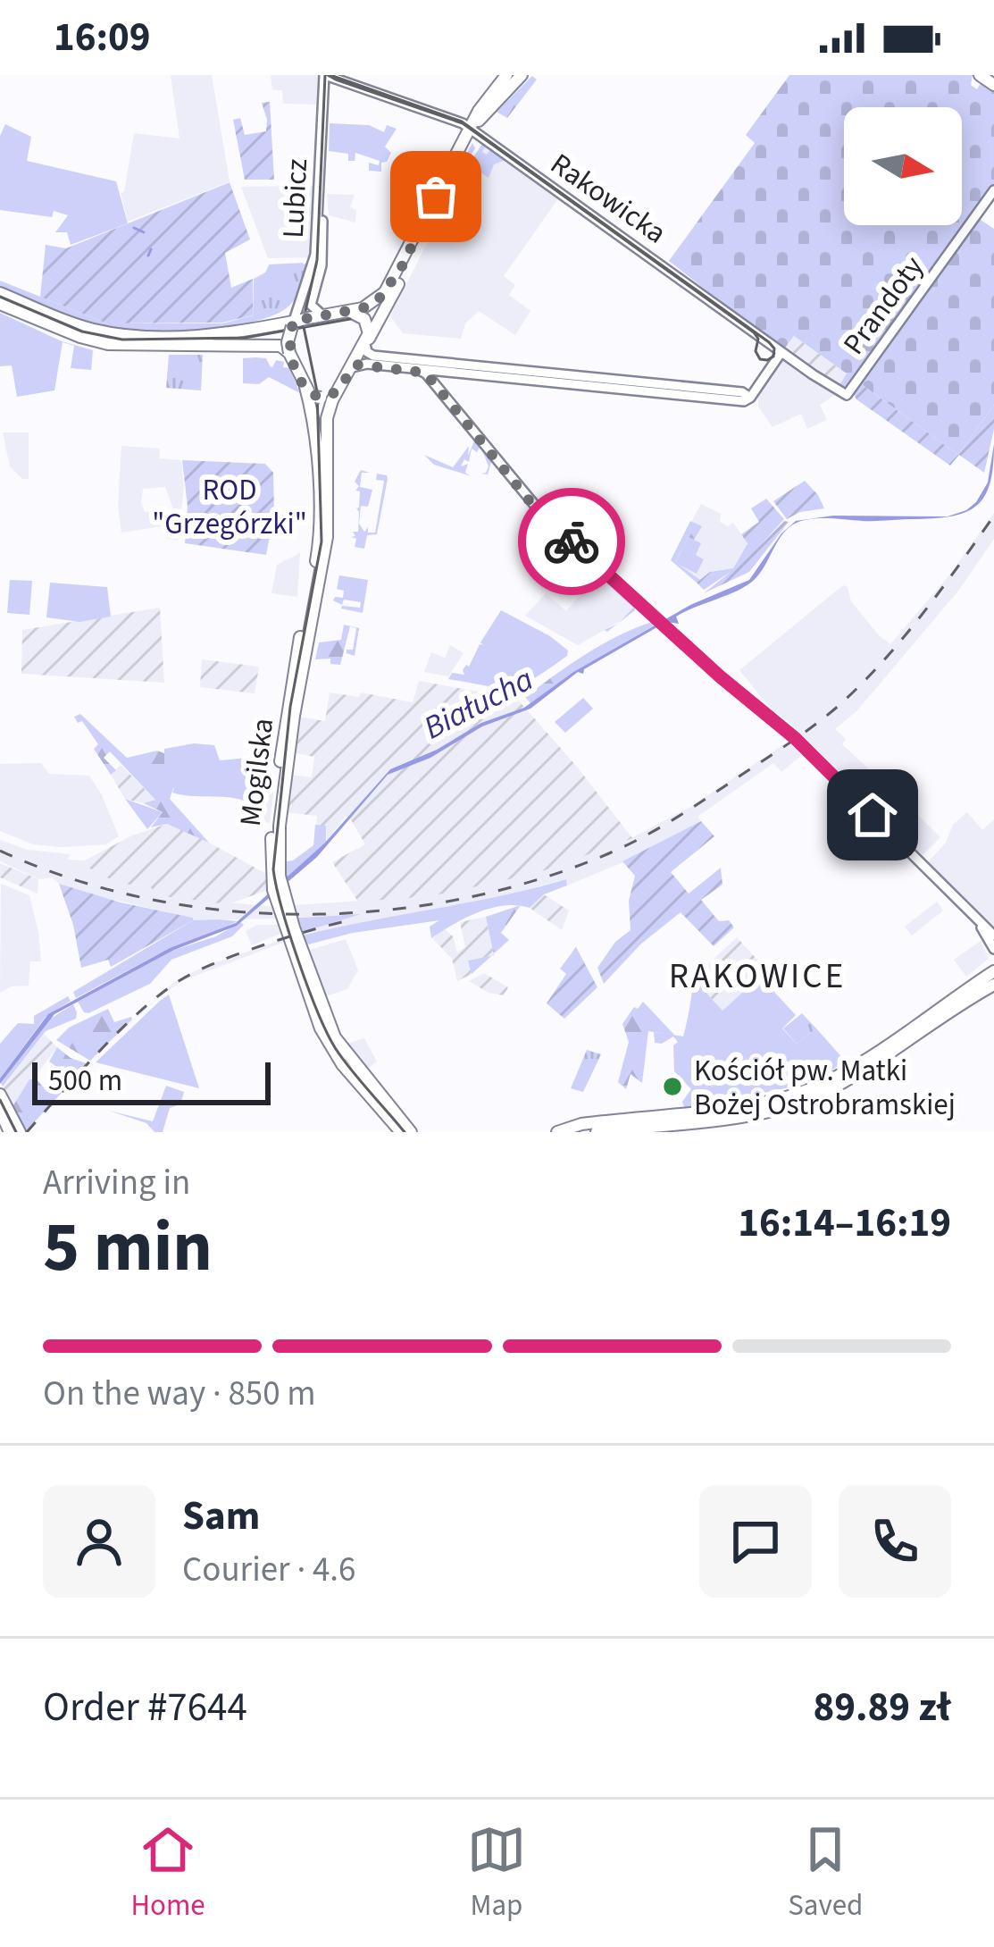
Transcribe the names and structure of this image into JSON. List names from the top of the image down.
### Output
{
  "streets": {
    "main road": ["Mogilska"],
    "street": ["Rakowicka", "Lubicz", "Prandoty"]
  },
  "crossings": [
    ["Rakowicka", "Lubicz"],
    ["Rakowicka", "Prandoty"],
    ["Lubicz", "Mogilska"]
  ],
  "districts": ["RAKOWICE"],
  "water": ["Białucha"],
  "parks": ["ROD \"Grzegórzki\""],
  "places": ["Kościół pw. Matki Bożej Ostrobramskiej"],
  "scale_bar": "500 m",
  "north": "right",
  "page": {
    "status": "16:09",
    "scale": "500 m",
    "heading": ["5 min", "Arriving in", "16:14–16:19"],
    "panel": [
      "Sam",
      "Courier · 4.6",
      "Order #7644",
      "89.89 zł"
    ],
    "bar": "On the way · 850 m",
    "tabs": ["Home", "Map", "Saved"]
  }
}
